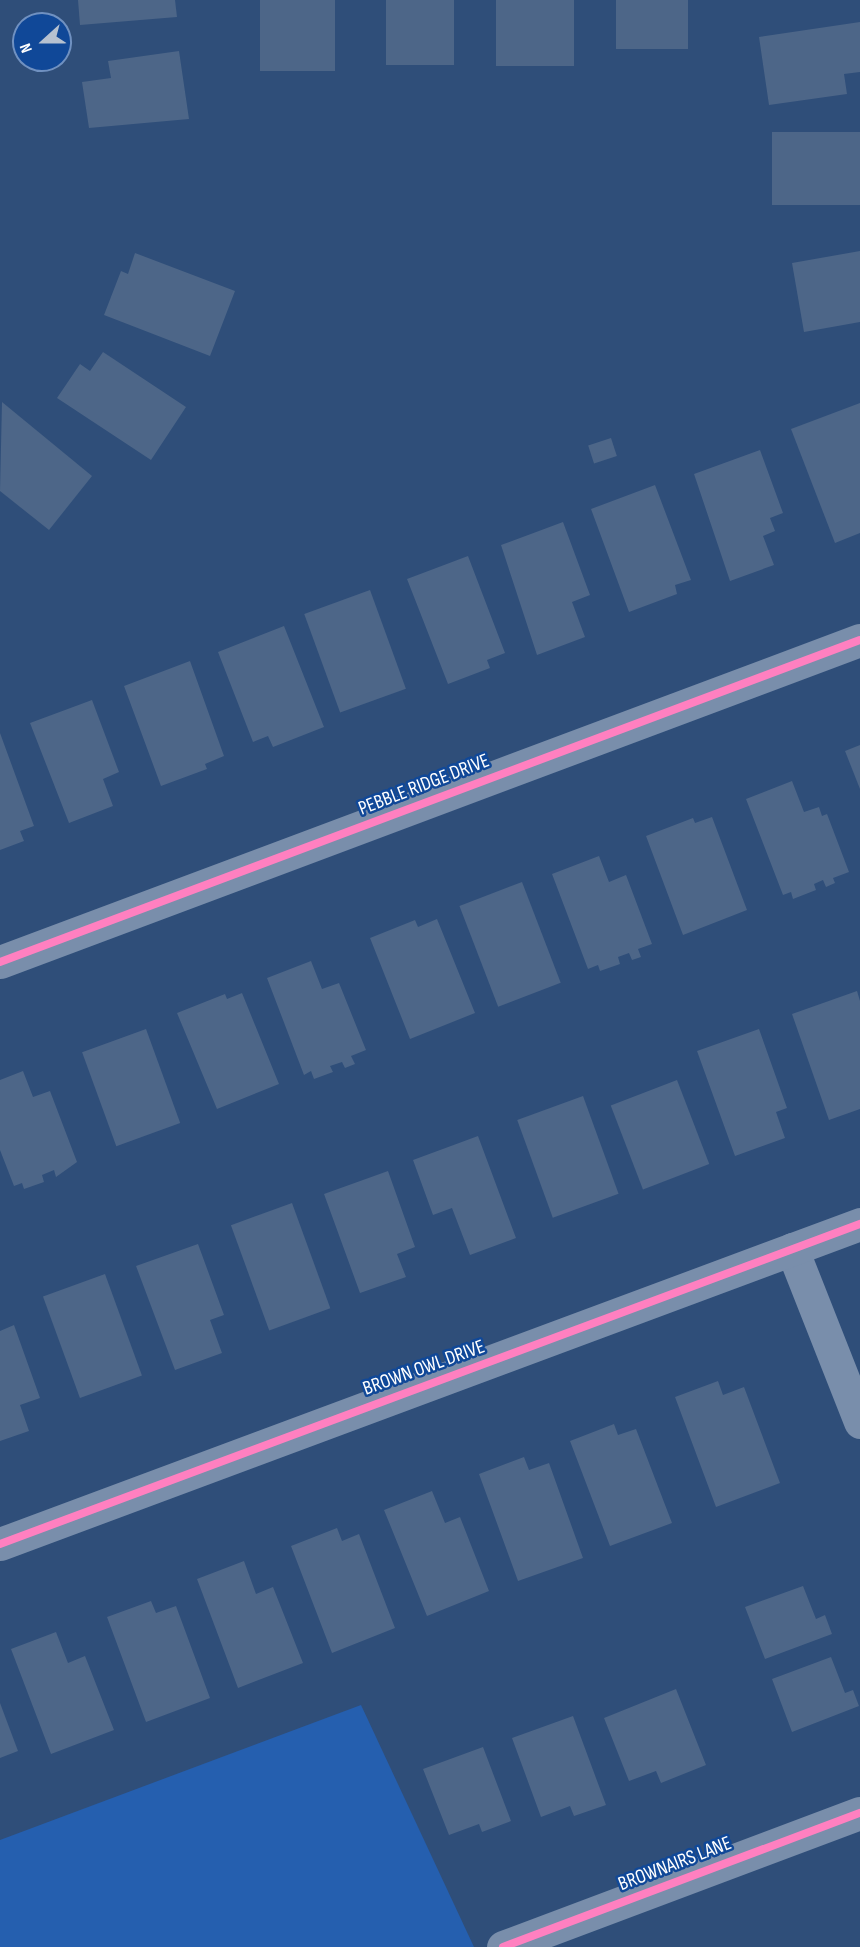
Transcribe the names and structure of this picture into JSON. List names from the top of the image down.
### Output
{
  "streets": {
    "street": ["PEBBLE RIDGE DRIVE", "BROWN OWL DRIVE", "BROWNAIRS LANE"]
  },
  "north": "left"
}
